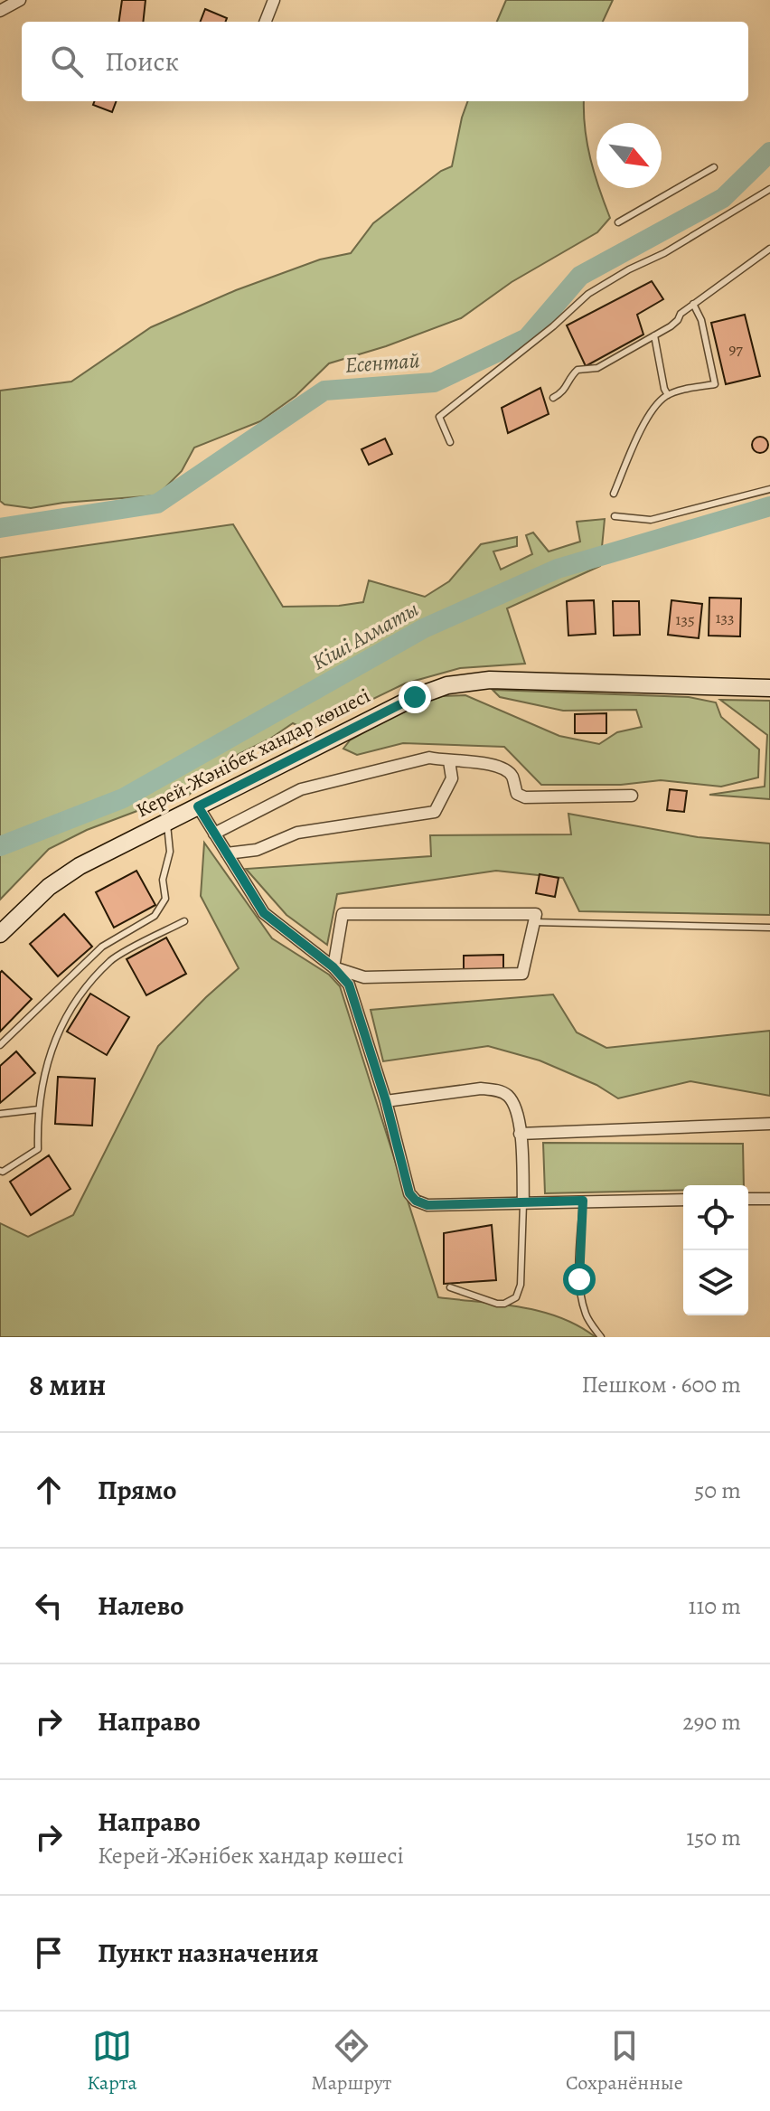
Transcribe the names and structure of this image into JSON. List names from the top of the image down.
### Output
{
  "streets": {
    "main road": ["Керей-Жәнібек хандар көшесі"]
  },
  "water": ["Есентай", "Кіші Алматы"],
  "house_numbers": ["97", "133", "135"],
  "north": "bottom right",
  "page": {
    "search": "Поиск",
    "heading": ["8 мин", "Пешком · 600 m"],
    "list": [
      ["Прямо", "50 m"],
      ["Налево", "110 m"],
      ["Направо", "290 m"],
      ["Направо", "Керей-Жәнібек хандар көшесі", "150 m"],
      "Пункт назначения"
    ],
    "nav": ["Карта", "Маршрут", "Сохранённые"]
  }
}
